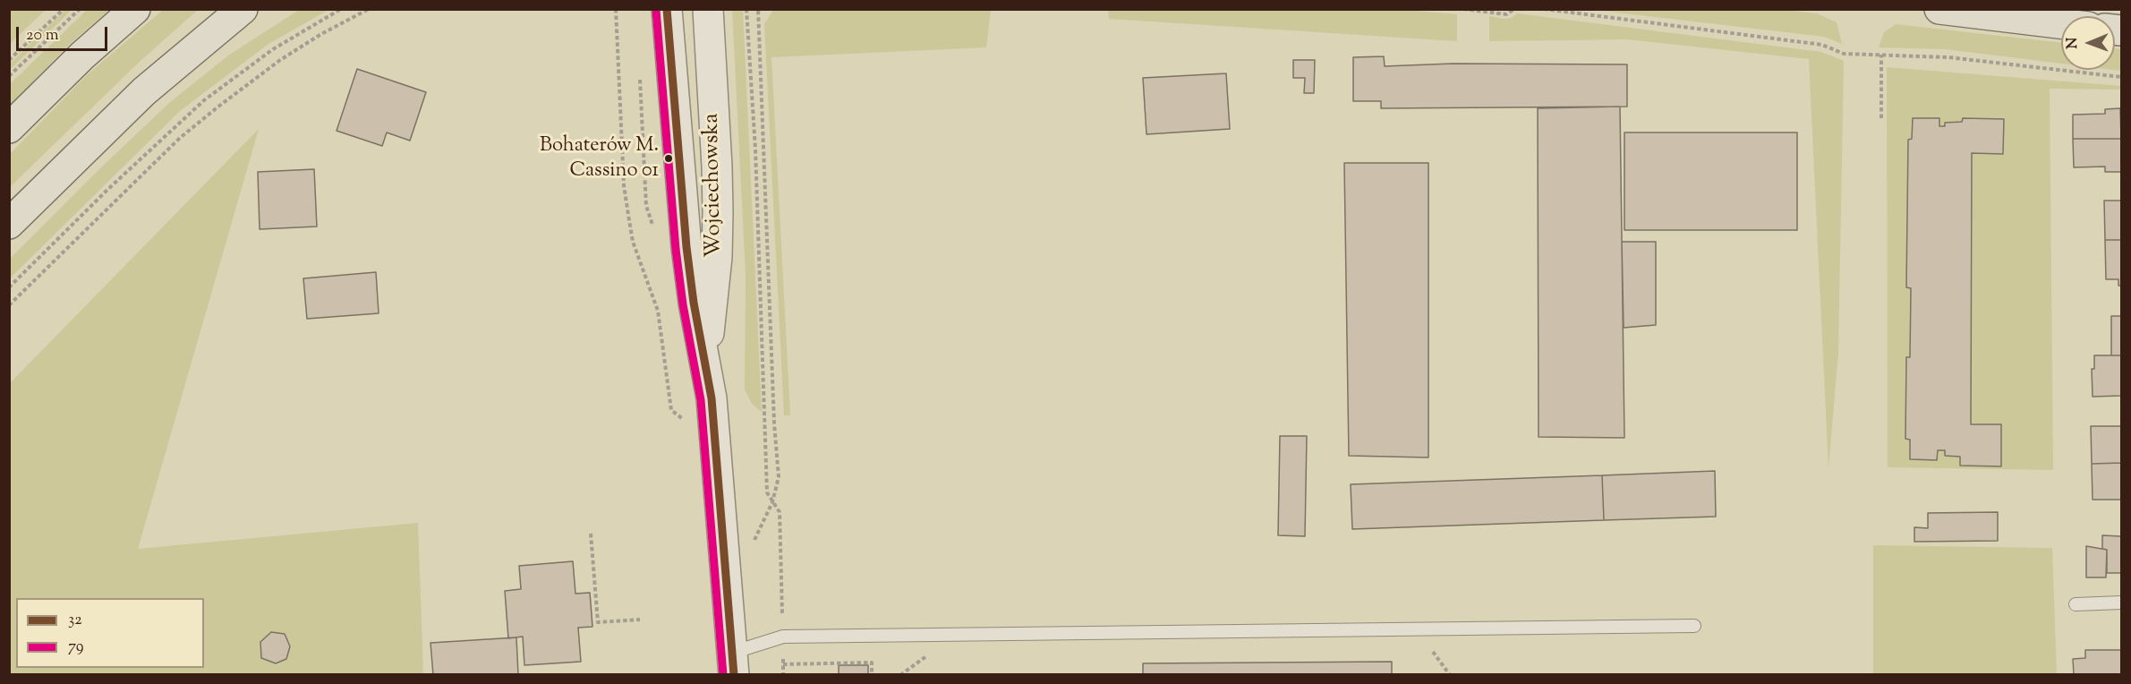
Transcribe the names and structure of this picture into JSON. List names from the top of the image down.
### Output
{
  "streets": {
    "street": ["Wojciechowska"]
  },
  "places": ["Bohaterów M. Cassino 01"],
  "lines": ["transit line 32", "transit line 79"],
  "legend": ["32", "79"],
  "scale_bar": "20 m",
  "north": "left"
}
